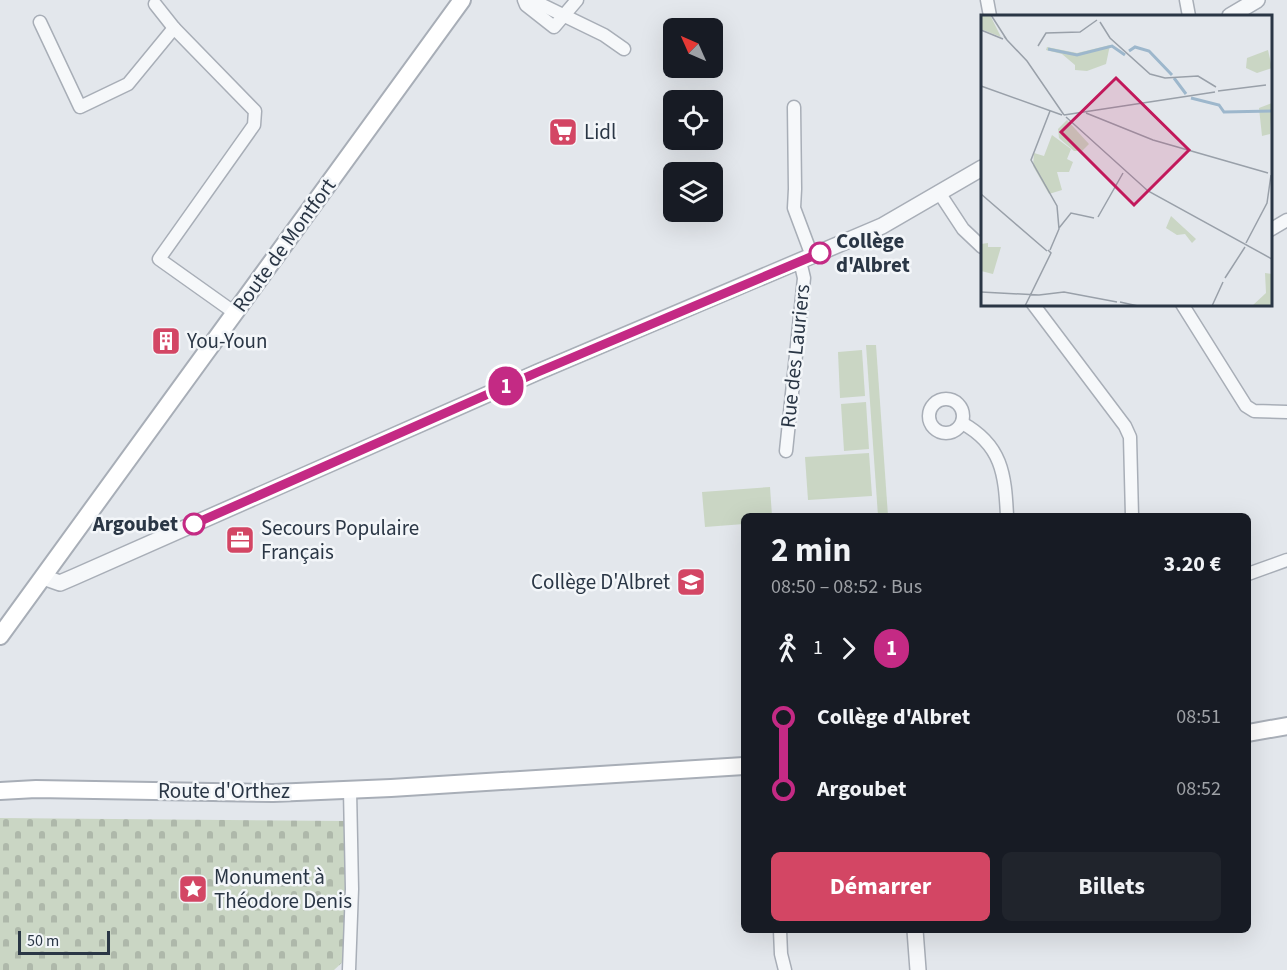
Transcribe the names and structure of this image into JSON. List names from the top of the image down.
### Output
{
  "streets": {
    "main road": ["Route de Montfort", "Route d'Orthez"],
    "street": ["Rue des Lauriers"]
  },
  "places": {
    "supermarket": ["Lidl"],
    "other": ["Collège d'Albret", "Argoubet"],
    "building": ["You-Youn"],
    "office": ["Secours Populaire Français"],
    "school or university": ["Collège D'Albret"],
    "place": ["Monument à Théodore Denis"]
  },
  "lines": ["bus line 1"],
  "scale_bar": "50 m",
  "north": "top left",
  "page": {
    "on_map": "1",
    "heading": ["2 min", "08:50 – 08:52 · Bus", "3.20 €"],
    "legs": ["1", "1"],
    "list": [
      {
        "name": "Collège d'Albret",
        "value": "08:51"
      },
      {
        "name": "Argoubet",
        "value": "08:52"
      }
    ],
    "buttons": ["Démarrer", "Billets"],
    "scale": "50 m"
  }
}
